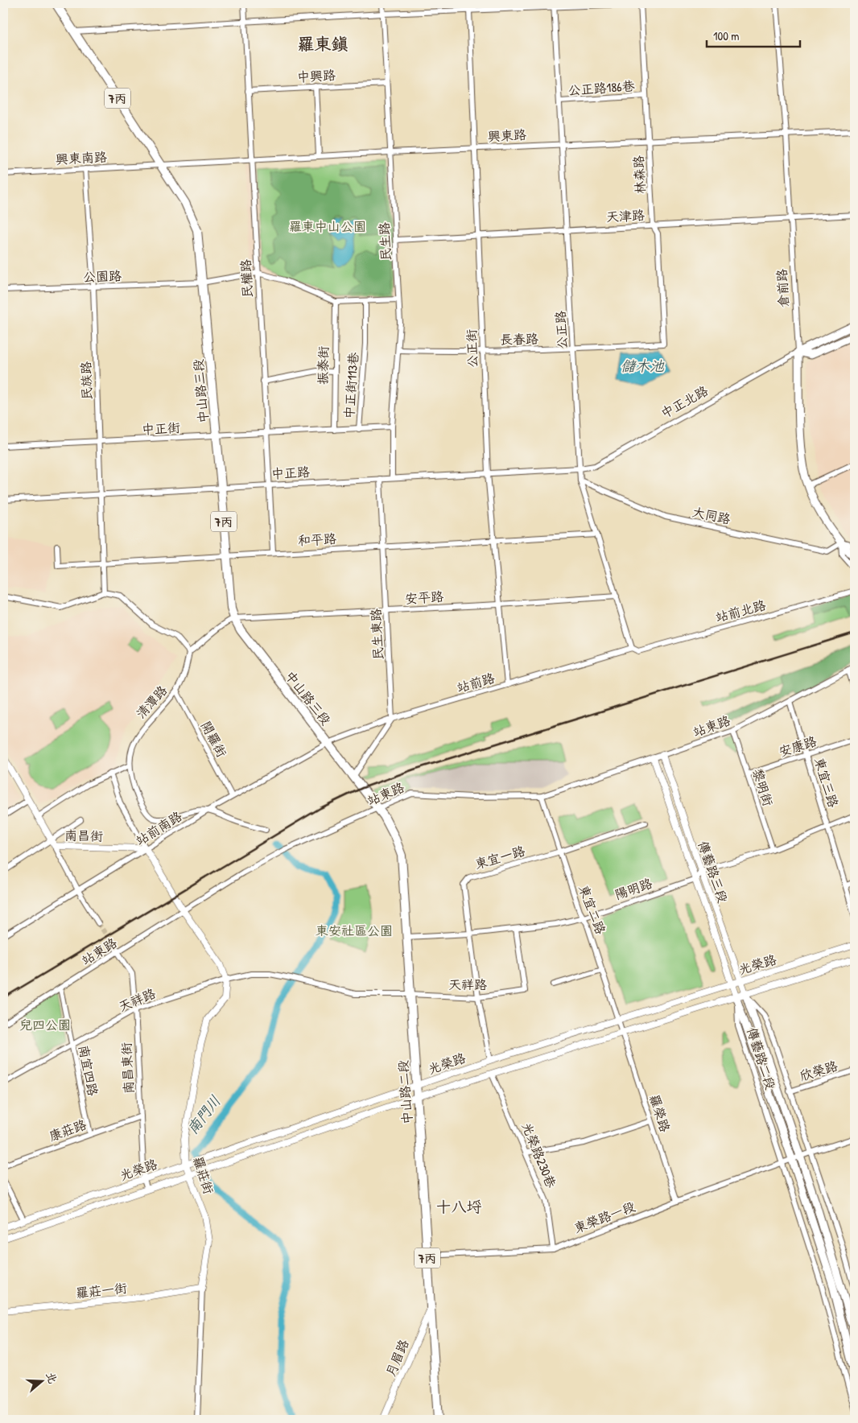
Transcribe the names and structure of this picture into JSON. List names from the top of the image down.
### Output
{
  "streets": {
    "main road": [
      "7丙",
      "倉前路",
      "中山路三段",
      "中正北路",
      "傳藝路二段",
      "中山路二段"
    ],
    "street": [
      "中興路",
      "公正路186巷",
      "興東路",
      "興東南路",
      "林森路",
      "天津路",
      "民生路",
      "公園路",
      "民權路",
      "公正路",
      "長春路",
      "公正街",
      "振泰街",
      "民族路",
      "中正街113巷",
      "中正街",
      "中正路",
      "大同路",
      "和平路",
      "安平路",
      "站前北路",
      "民生東路",
      "站前路",
      "清潭路",
      "站東路",
      "開羅街",
      "安康路",
      "東宜三路",
      "黎明街",
      "站前南路",
      "南昌街",
      "東宜一路",
      "傳藝路三段",
      "陽明路",
      "東宜二路",
      "光榮路",
      "天祥路",
      "南昌東街",
      "南宜四路",
      "欣榮路",
      "羅榮路",
      "康莊路",
      "光榮路230巷",
      "羅莊街",
      "東榮路一段",
      "羅莊一街",
      "月眉路"
    ]
  },
  "crossings": [
    ["中興路", "民生路"],
    ["中興路", "民權路"],
    ["公正路186巷", "林森路"],
    ["公正路186巷", "公正路"],
    ["興東路", "興東南路"],
    ["興東路", "林森路"],
    ["興東路", "民生路"],
    ["興東路", "民權路"],
    ["興東路", "倉前路"],
    ["興東路", "公正路"],
    ["興東路", "公正街"],
    ["興東路", "中山路三段"],
    ["興東南路", "民族路"],
    ["興東南路", "中山路三段"],
    ["林森路", "天津路"],
    ["林森路", "長春路"],
    ["天津路", "民生路"],
    ["天津路", "倉前路"],
    ["天津路", "公正路"],
    ["天津路", "公正街"],
    ["民生路", "長春路"],
    ["民生路", "中正街"],
    ["民生路", "中正路"],
    ["公園路", "民權路"],
    ["公園路", "民族路"],
    ["公園路", "中山路三段"],
    ["民權路", "中正街"],
    ["民權路", "中正路"],
    ["民權路", "和平路"],
    ["倉前路", "中正北路"],
    ["倉前路", "大同路"],
    ["公正路", "長春路"],
    ["公正路", "中正北路"],
    ["公正路", "中正路"],
    ["公正路", "大同路"],
    ["公正路", "和平路"],
    ["公正路", "安平路"],
    ["公正路", "站前北路"],
    ["公正路", "站前路"],
    ["長春路", "公正街"],
    ["公正街", "中正路"],
    ["公正街", "和平路"],
    ["公正街", "安平路"],
    ["公正街", "站前路"],
    ["振泰街", "中正街"],
    ["民族路", "中正街"],
    ["民族路", "中正路"],
    ["民族路", "和平路"],
    ["中正街113巷", "中正街"],
    ["中山路三段", "中正街"],
    ["中山路三段", "中正路"],
    ["中山路三段", "和平路"],
    ["中山路三段", "安平路"],
    ["中山路三段", "站前路"],
    ["中山路三段", "站前南路"],
    ["中山路三段", "中山路二段"],
    ["中正北路", "中正路"],
    ["中正路", "民生東路"],
    ["和平路", "民生東路"],
    ["安平路", "民生東路"],
    ["站前北路", "站前路"],
    ["民生東路", "站前路"],
    ["站前路", "站前南路"],
    ["清潭路", "開羅街"],
    ["清潭路", "站前南路"],
    ["站東路", "東宜三路"],
    ["站東路", "黎明街"],
    ["站東路", "傳藝路三段"],
    ["站東路", "東宜二路"],
    ["站東路", "南昌東街"],
    ["站東路", "南宜四路"],
    ["站東路", "中山路二段"],
    ["開羅街", "站前南路"],
    ["安康路", "東宜三路"],
    ["安康路", "黎明街"],
    ["站前南路", "南昌街"],
    ["東宜一路", "陽明路"],
    ["東宜一路", "東宜二路"],
    ["東宜一路", "光榮路"],
    ["東宜一路", "天祥路"],
    ["傳藝路三段", "陽明路"],
    ["傳藝路三段", "光榮路"],
    ["傳藝路三段", "傳藝路二段"],
    ["陽明路", "東宜二路"],
    ["陽明路", "天祥路"],
    ["陽明路", "中山路二段"],
    ["東宜二路", "光榮路"],
    ["東宜二路", "羅榮路"],
    ["光榮路", "傳藝路二段"],
    ["光榮路", "南昌東街"],
    ["光榮路", "中山路二段"],
    ["光榮路", "羅榮路"],
    ["光榮路", "光榮路230巷"],
    ["光榮路", "羅莊街"],
    ["天祥路", "南昌東街"],
    ["天祥路", "南宜四路"],
    ["天祥路", "中山路二段"],
    ["天祥路", "羅莊街"],
    ["傳藝路二段", "欣榮路"],
    ["傳藝路二段", "東榮路一段"],
    ["南昌東街", "康莊路"],
    ["南宜四路", "康莊路"],
    ["中山路二段", "東榮路一段"],
    ["中山路二段", "月眉路"],
    ["羅榮路", "東榮路一段"],
    ["光榮路230巷", "東榮路一段"],
    ["羅莊街", "羅莊一街"]
  ],
  "districts": ["羅東鎮", "十八埒"],
  "water": ["儲木池", "南門川"],
  "parks": ["羅東中山公園", "東安社區公園", "兒四公園"],
  "scale_bar": "100 m",
  "north": "right"
}
